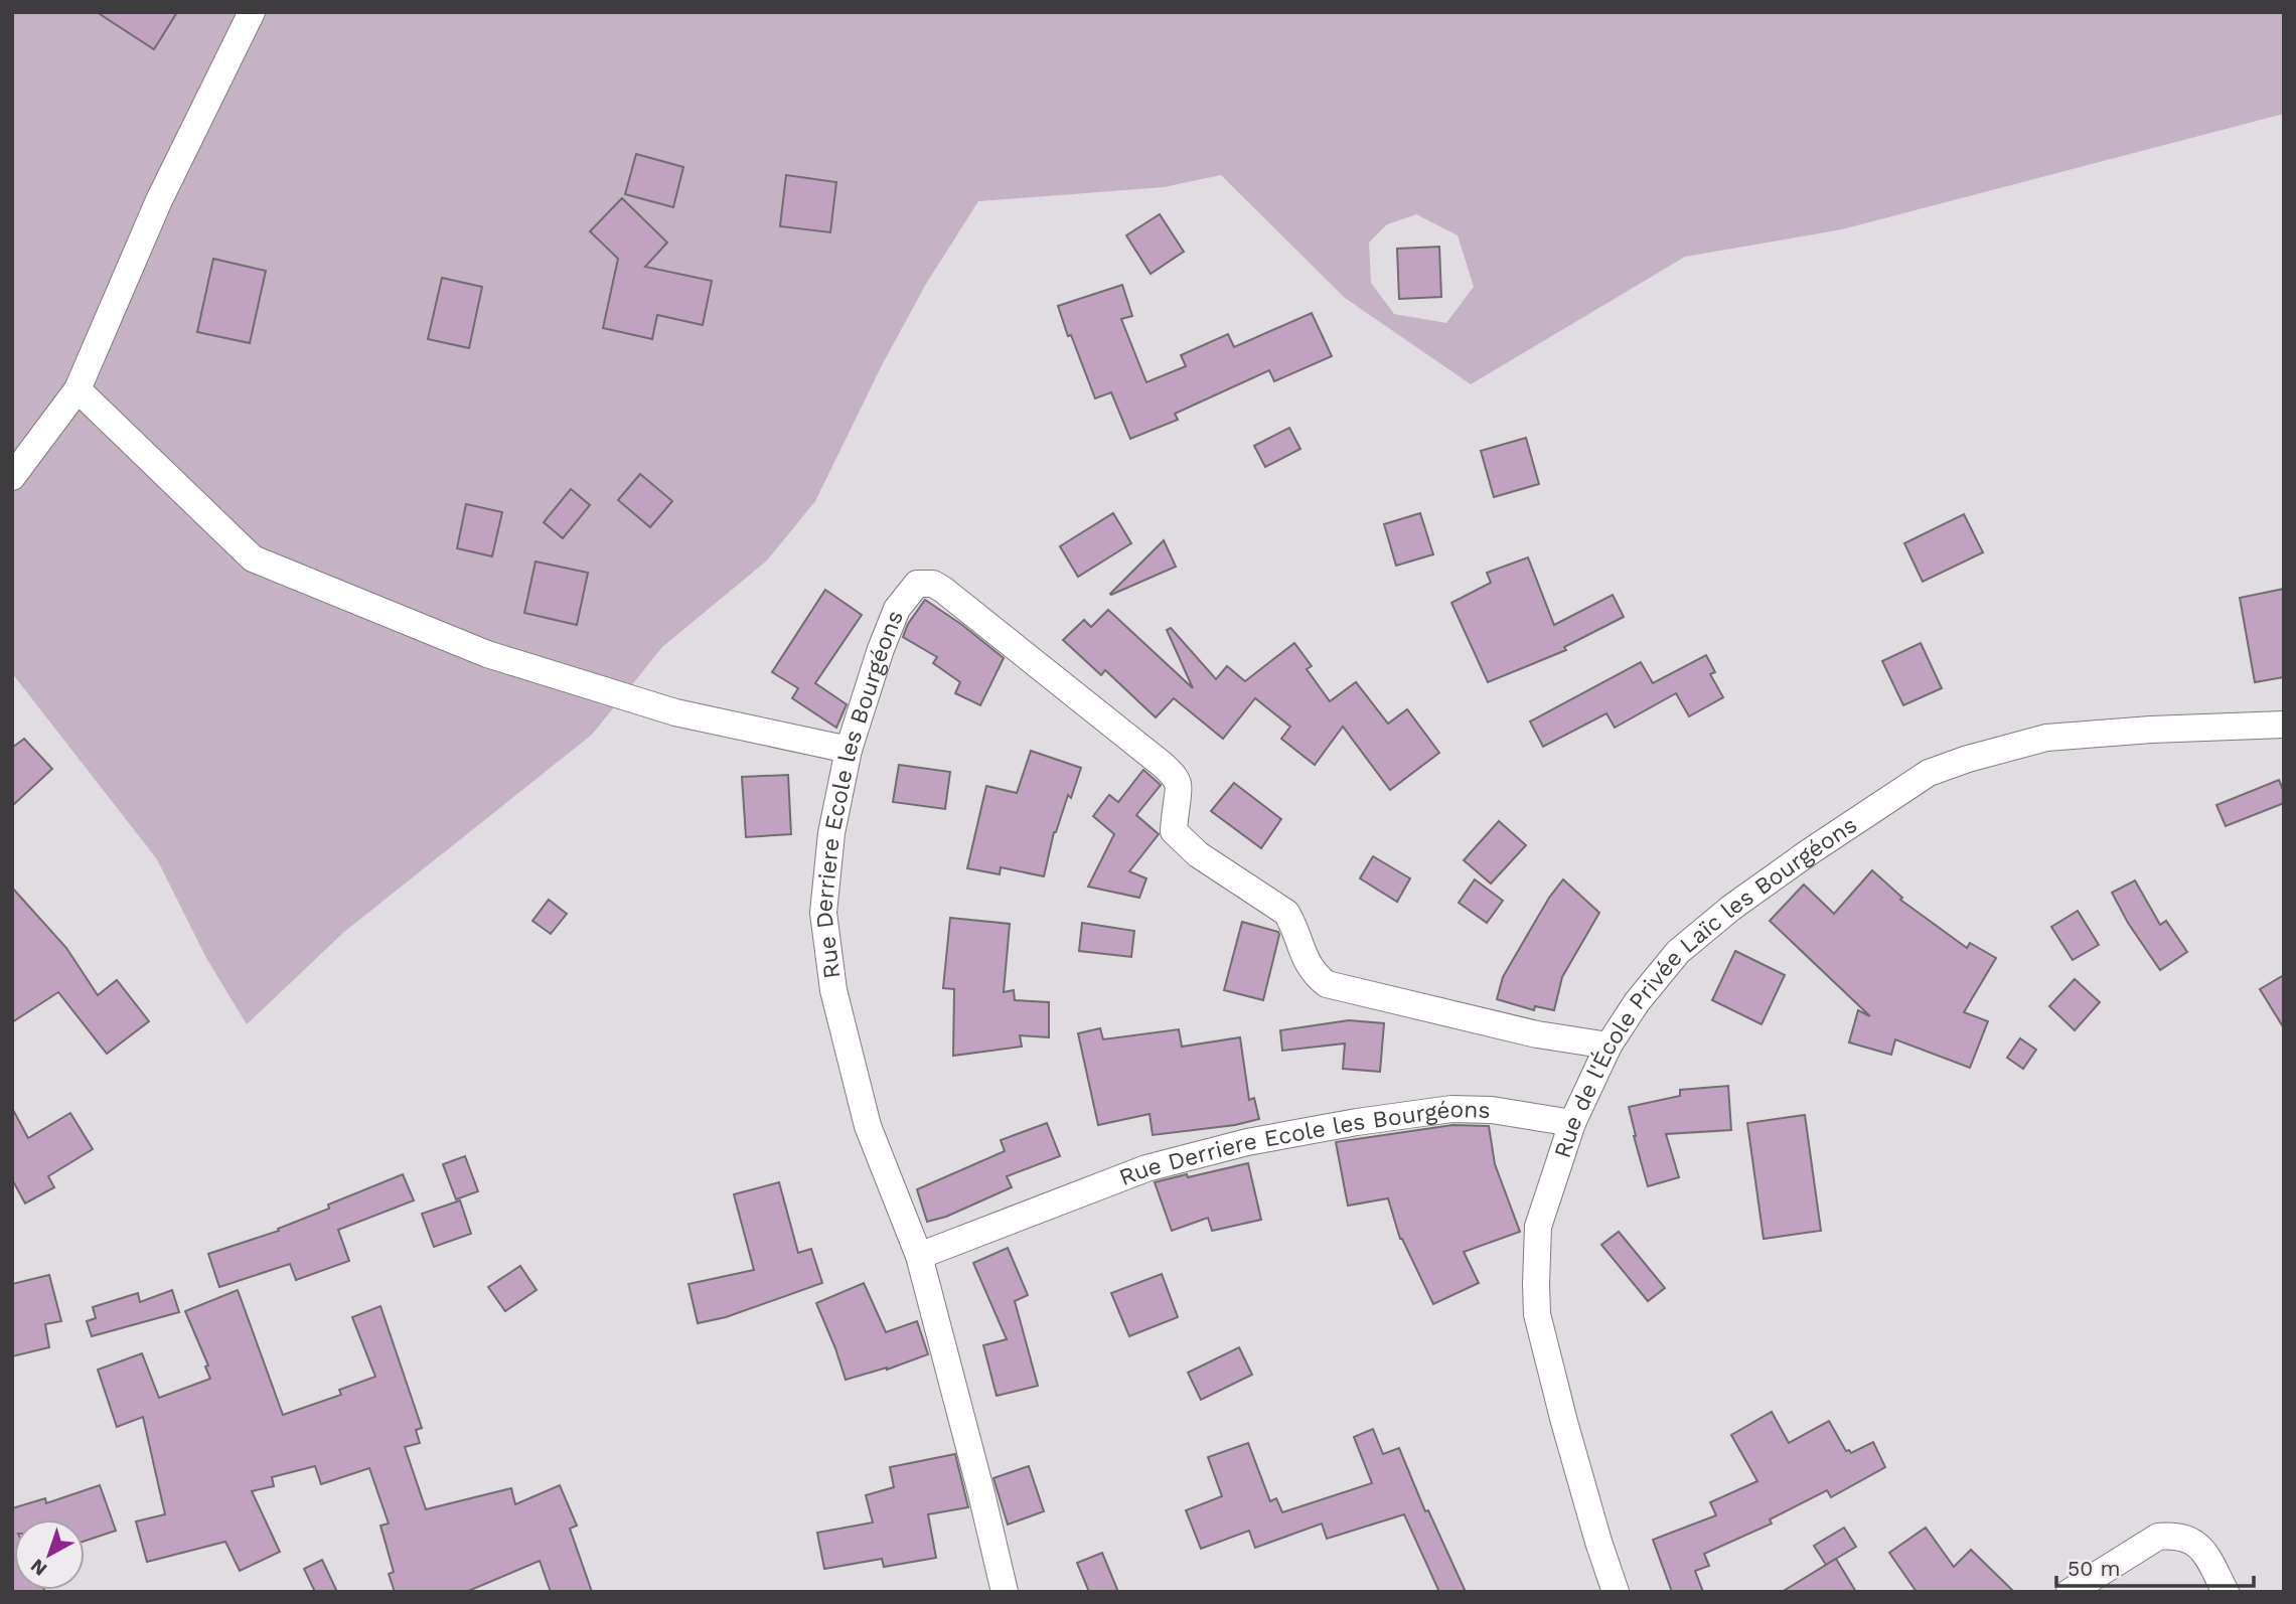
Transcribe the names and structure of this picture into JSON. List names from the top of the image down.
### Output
{
  "streets": {
    "street": ["Rue Derriere Ecole les Bourgéons", "Rue de l'École Privée Laïc les Bourgéons"]
  },
  "crossings": [
    ["Rue Derriere Ecole les Bourgéons", "Rue de l'École Privée Laïc les Bourgéons"]
  ],
  "scale_bar": "50 m",
  "north": "bottom left"
}
